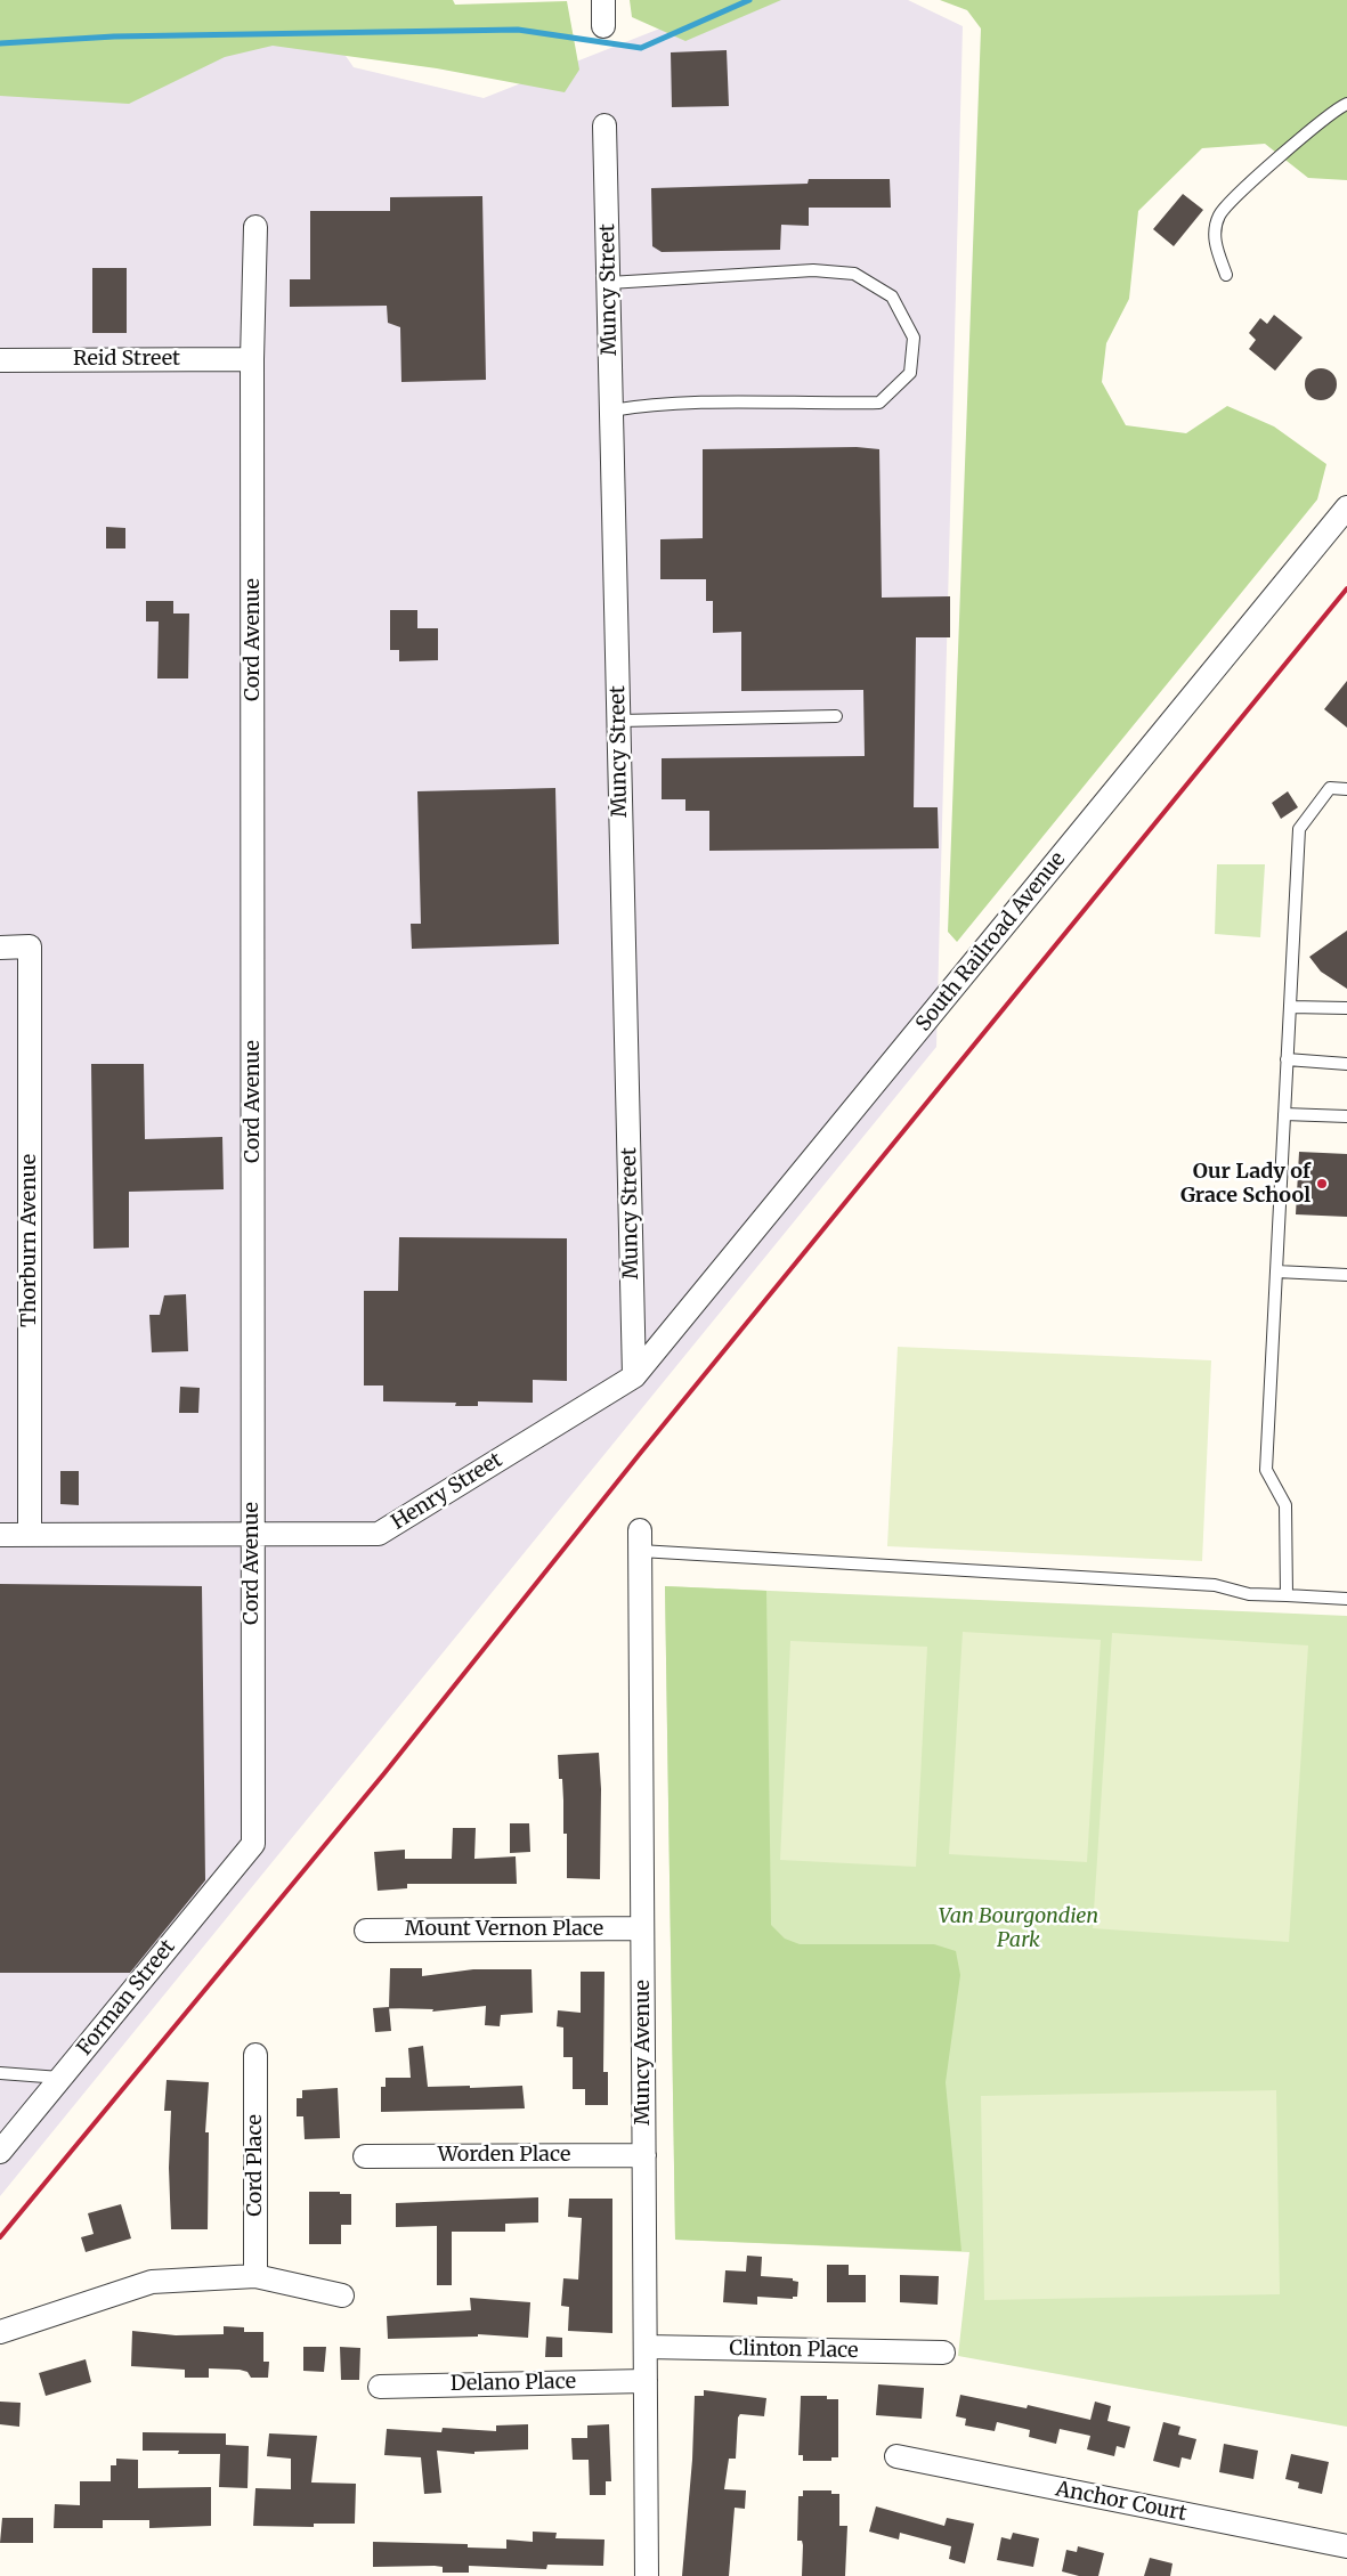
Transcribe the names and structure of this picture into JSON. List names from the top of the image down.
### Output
{
  "streets": {
    "street": [
      "Muncy Street",
      "Reid Street",
      "Cord Avenue",
      "South Railroad Avenue",
      "Thorburn Avenue",
      "Henry Street",
      "Mount Vernon Place",
      "Forman Street",
      "Muncy Avenue",
      "Worden Place",
      "Cord Place",
      "Clinton Place",
      "Delano Place",
      "Anchor Court"
    ]
  },
  "crossings": [
    ["Muncy Street", "South Railroad Avenue"],
    ["Muncy Street", "Henry Street"],
    ["Reid Street", "Cord Avenue"],
    ["Cord Avenue", "Henry Street"],
    ["Cord Avenue", "Forman Street"],
    ["South Railroad Avenue", "Henry Street"],
    ["Thorburn Avenue", "Henry Street"],
    ["Mount Vernon Place", "Muncy Avenue"],
    ["Muncy Avenue", "Worden Place"],
    ["Muncy Avenue", "Clinton Place"],
    ["Muncy Avenue", "Delano Place"]
  ],
  "parks": ["Van Bourgondien Park"],
  "places": ["Our Lady of Grace School"]
}
